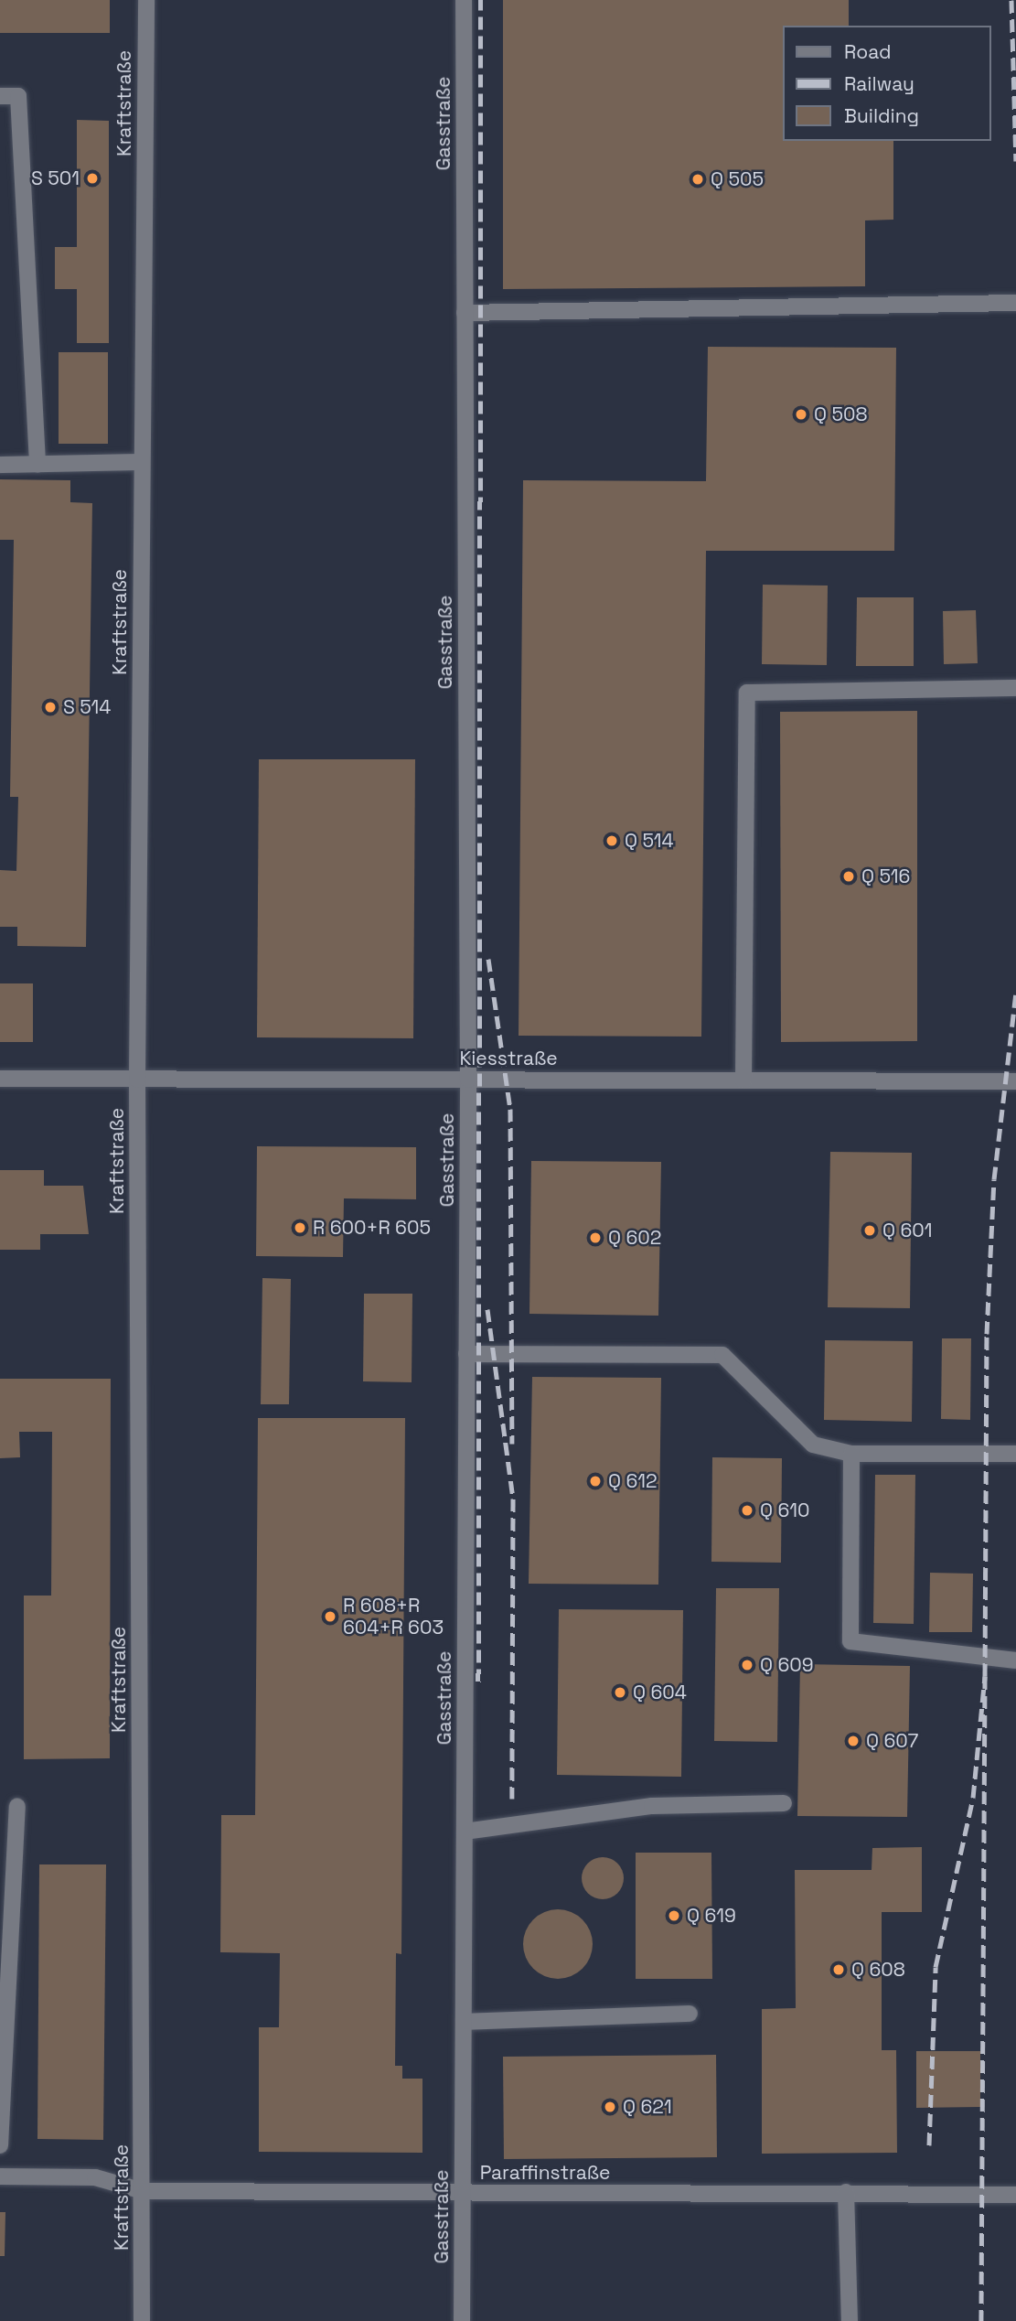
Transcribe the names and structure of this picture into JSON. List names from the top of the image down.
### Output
{
  "streets": {
    "street": [
      "Kraftstraße",
      "Gasstraße",
      "Kiesstraße",
      "Paraffinstraße"
    ]
  },
  "crossings": [
    ["Kraftstraße", "Kiesstraße"],
    ["Kraftstraße", "Paraffinstraße"],
    ["Gasstraße", "Kiesstraße"],
    ["Gasstraße", "Paraffinstraße"]
  ],
  "places": [
    "S 501",
    "Q 505",
    "Q 508",
    "S 514",
    "Q 514",
    "Q 516",
    "R 600+R 605",
    "Q 601",
    "Q 602",
    "Q 612",
    "Q 610",
    "R 608+R 604+R 603",
    "Q 609",
    "Q 604",
    "Q 607",
    "Q 619",
    "Q 608",
    "Q 621"
  ],
  "legend": ["Road", "Railway", "Building"]
}
